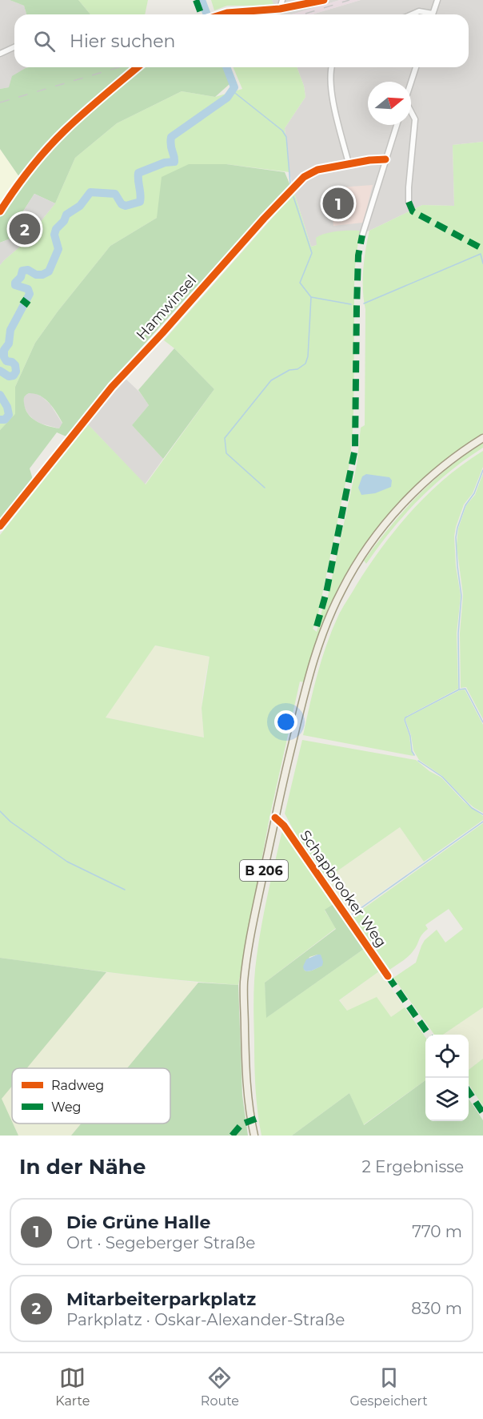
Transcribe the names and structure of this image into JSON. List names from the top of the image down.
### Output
{
  "streets": {
    "main road": ["B 206"],
    "street": ["Hamwinsel", "Schapbrooker Weg"]
  },
  "crossings": [
    ["B 206", "Schapbrooker Weg"]
  ],
  "legend": ["Radweg", "Weg"],
  "north": "right",
  "page": {
    "search": "Hier suchen",
    "pins": ["1", "2"],
    "heading": ["In der Nähe", "2 Ergebnisse"],
    "list": [
      {
        "mark": "1",
        "name": "Die Grüne Halle",
        "note": "Ort · Segeberger Straße",
        "value": "770 m"
      },
      {
        "mark": "2",
        "name": "Mitarbeiterparkplatz",
        "note": "Parkplatz · Oskar-Alexander-Straße",
        "value": "830 m"
      }
    ],
    "nav": ["Karte", "Route", "Gespeichert"]
  }
}
